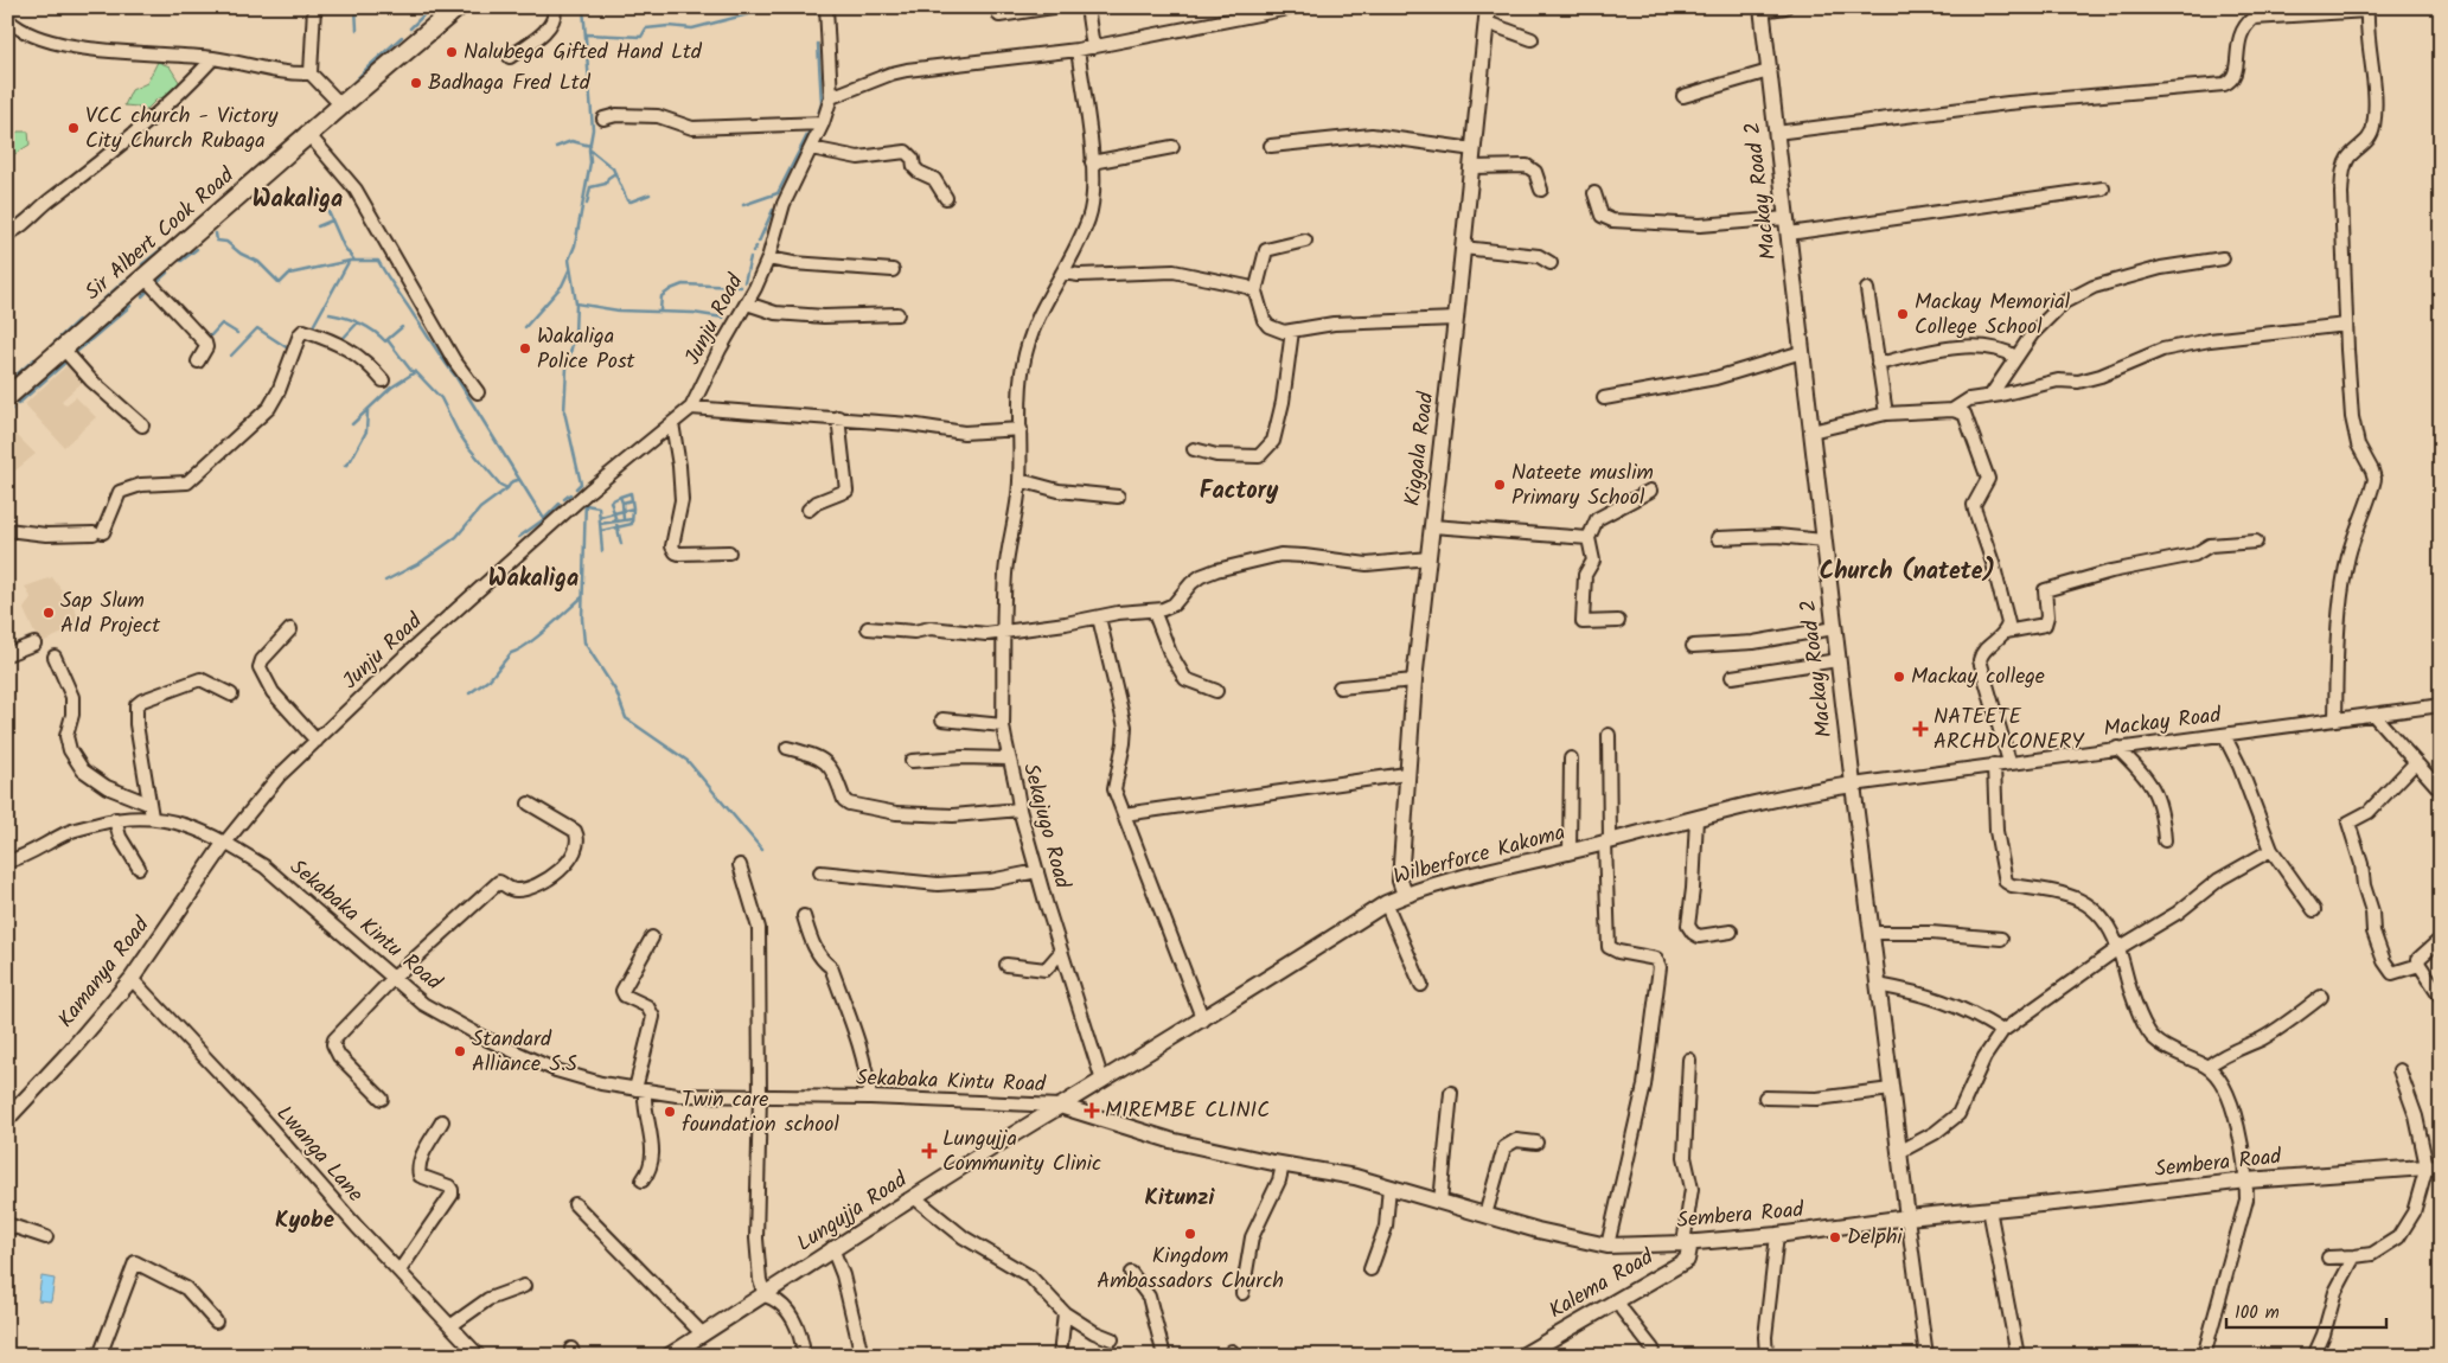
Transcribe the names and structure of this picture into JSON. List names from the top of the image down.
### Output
{
  "streets": {
    "main road": ["Sir Albert Cook Road"],
    "street": [
      "Mackay Road 2",
      "Junju Road",
      "Kiggala Road",
      "Mackay Road",
      "Sekajugo Road",
      "Wilberforce Kakoma",
      "Sekabaka Kintu Road",
      "Kamanya Road",
      "Lwanga Lane",
      "Sembera Road",
      "Lungujja Road",
      "Kalema Road"
    ]
  },
  "crossings": [
    ["Mackay Road 2", "Mackay Road"],
    ["Mackay Road 2", "Wilberforce Kakoma"],
    ["Mackay Road 2", "Sembera Road"],
    ["Junju Road", "Sekabaka Kintu Road"],
    ["Junju Road", "Kamanya Road"],
    ["Kiggala Road", "Wilberforce Kakoma"],
    ["Mackay Road", "Wilberforce Kakoma"],
    ["Sekajugo Road", "Wilberforce Kakoma"],
    ["Wilberforce Kakoma", "Sekabaka Kintu Road"],
    ["Wilberforce Kakoma", "Sembera Road"],
    ["Wilberforce Kakoma", "Lungujja Road"],
    ["Sekabaka Kintu Road", "Kamanya Road"],
    ["Sekabaka Kintu Road", "Sembera Road"],
    ["Sekabaka Kintu Road", "Lungujja Road"],
    ["Kamanya Road", "Lwanga Lane"],
    ["Sembera Road", "Lungujja Road"],
    ["Sembera Road", "Kalema Road"]
  ],
  "districts": [
    "Wakaliga",
    "Factory",
    "Church (natete)",
    "Wakaliga",
    "Kitunzi",
    "Kyobe"
  ],
  "places": {
    "other": [
      "Nalubega Gifted Hand Ltd",
      "Badhaga Fred Ltd",
      "VCC church - Victory City Church Rubaga",
      "Mackay Memorial College School",
      "Wakaliga Police Post",
      "Nateete muslim Primary School",
      "Sap Slum AId Project",
      "Mackay college",
      "Standard Alliance S.S",
      "Twin care foundation school",
      "Kingdom Ambassadors Church",
      "Delphi"
    ],
    "health": ["NATEETE ARCHDICONERY", "MIREMBE CLINIC", "Lungujja Community Clinic"]
  },
  "scale_bar": "100 m"
}
